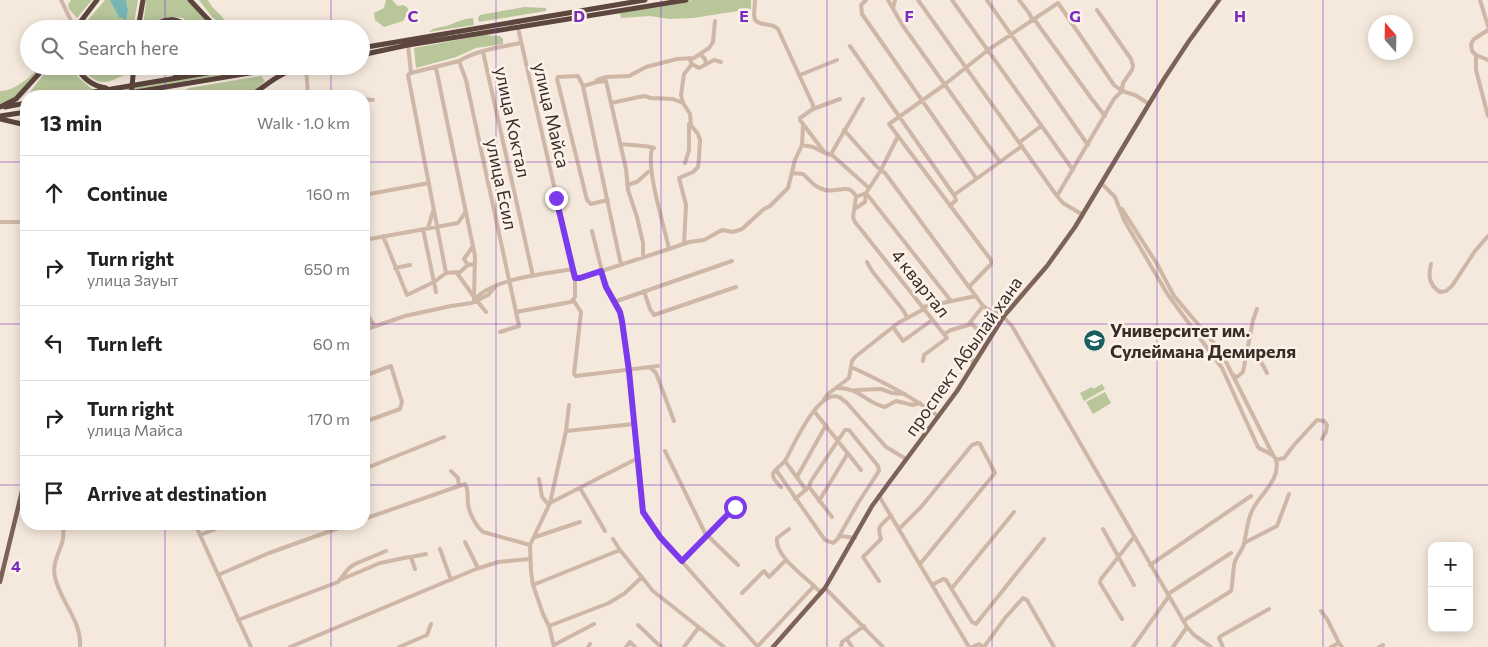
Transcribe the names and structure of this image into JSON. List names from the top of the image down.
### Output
{
  "streets": {
    "main road": ["проспект Абылай хана"],
    "street": [
      "улица Майса",
      "улица Коктал",
      "улица Есил",
      "4 квартал"
    ]
  },
  "places": {
    "school or university": ["Университет им. Сулеймана Демиреля"]
  },
  "north": "top",
  "page": {
    "search": "Search here",
    "heading": ["13 min", "Walk · 1.0 km"],
    "list": [
      ["Continue", "160 m"],
      ["Turn right", "улица Зауыт", "650 m"],
      ["Turn left", "60 m"],
      ["Turn right", "улица Майса", "170 m"],
      "Arrive at destination"
    ],
    "map_buttons": ["+", "−"]
  },
  "grid": {
    "columns": [
      "C",
      "D",
      "E",
      "F",
      "G",
      "H"
    ],
    "rows": ["4"]
  }
}
